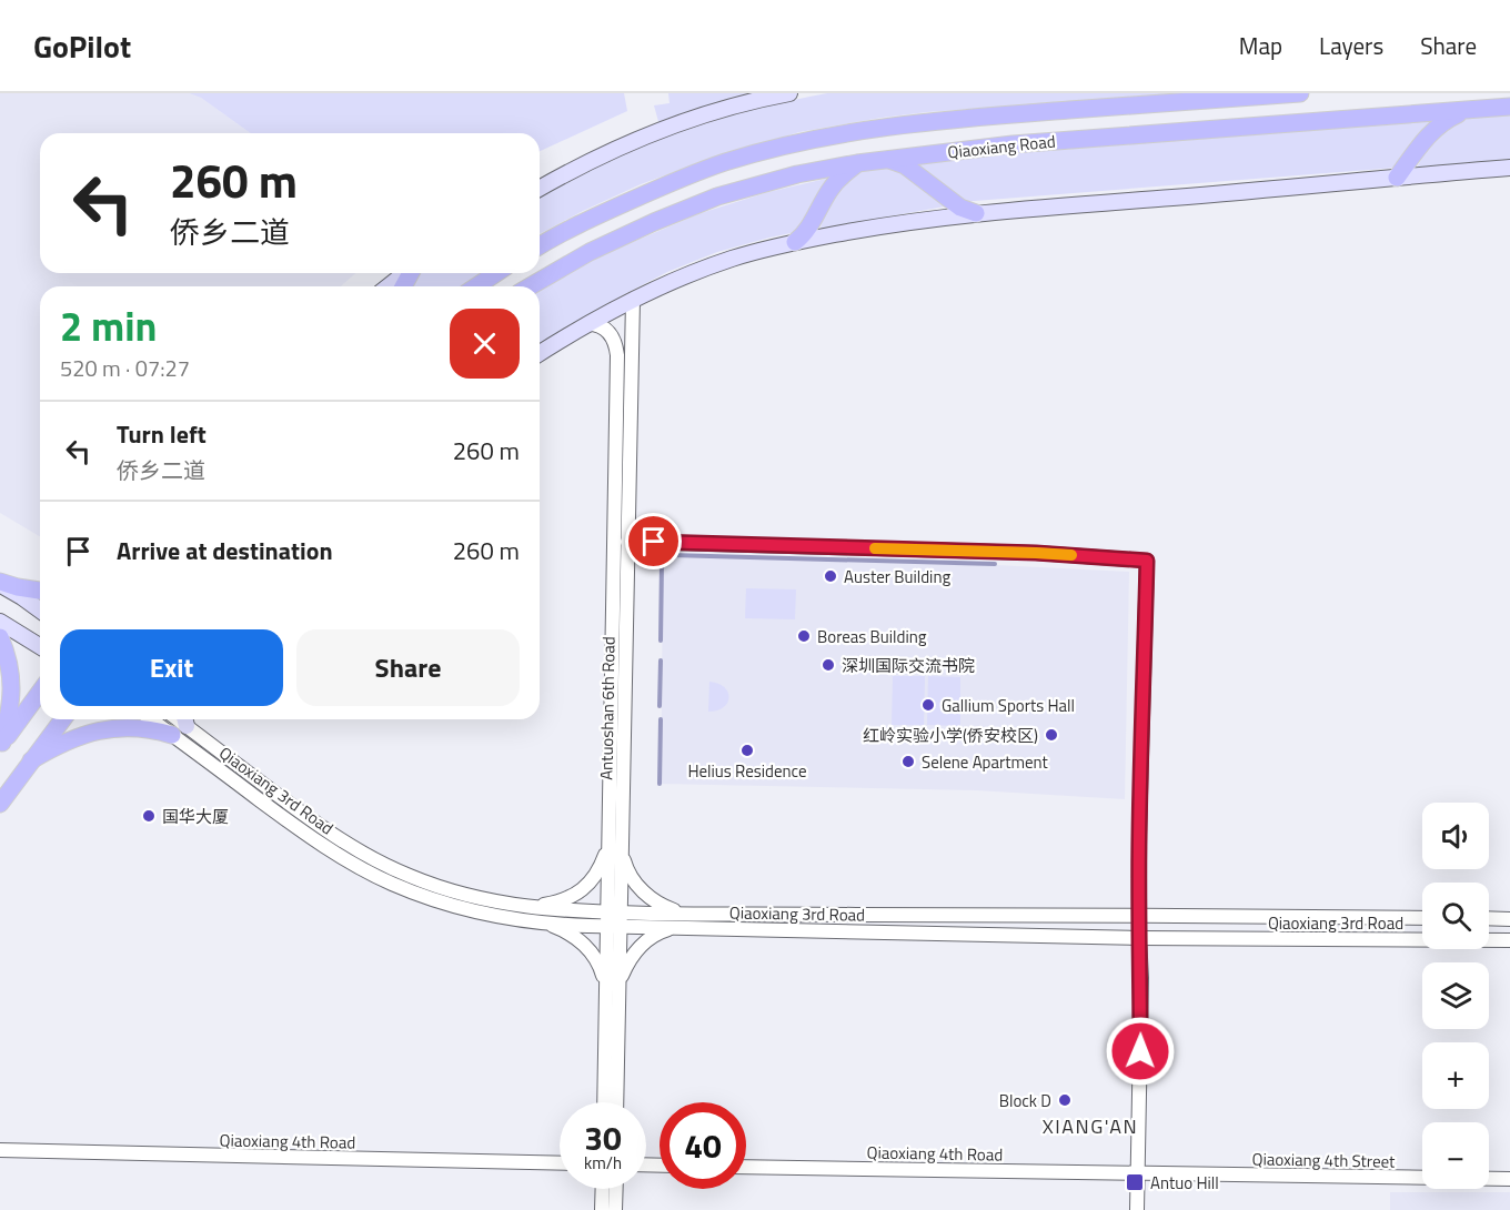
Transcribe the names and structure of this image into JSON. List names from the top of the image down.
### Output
{
  "streets": {
    "main road": ["Qiaoxiang Road"],
    "street": [
      "Antuoshan 6th Road",
      "Qiaoxiang 3rd Road",
      "Qiaoxiang 4th Road",
      "Qiaoxiang 4th Street"
    ]
  },
  "crossings": [
    ["Antuoshan 6th Road", "Qiaoxiang 3rd Road"],
    ["Qiaoxiang 4th Road", "Qiaoxiang 4th Street"]
  ],
  "districts": ["XIANG'AN"],
  "places": {
    "other": [
      "Auster Building",
      "Boreas Building",
      "深圳国际交流书院",
      "Gallium Sports Hall",
      "红岭实验小学(侨安校区)",
      "Helius Residence",
      "Selene Apartment",
      "国华大厦",
      "Block D"
    ],
    "transit": ["Antuo Hill"]
  },
  "page": {
    "header": "GoPilot",
    "nav": ["Map", "Layers", "Share"],
    "turn": ["260 m", "侨乡二道"],
    "heading": ["2 min", "520 m · 07:27"],
    "list": [
      {
        "name": "Turn left",
        "note": "侨乡二道",
        "value": "260 m"
      },
      {
        "name": "Arrive at destination",
        "value": "260 m"
      }
    ],
    "buttons": ["Exit", "Share"],
    "map_buttons": ["+", "−"],
    "speed": "30 km/h",
    "limit": "40"
  }
}
